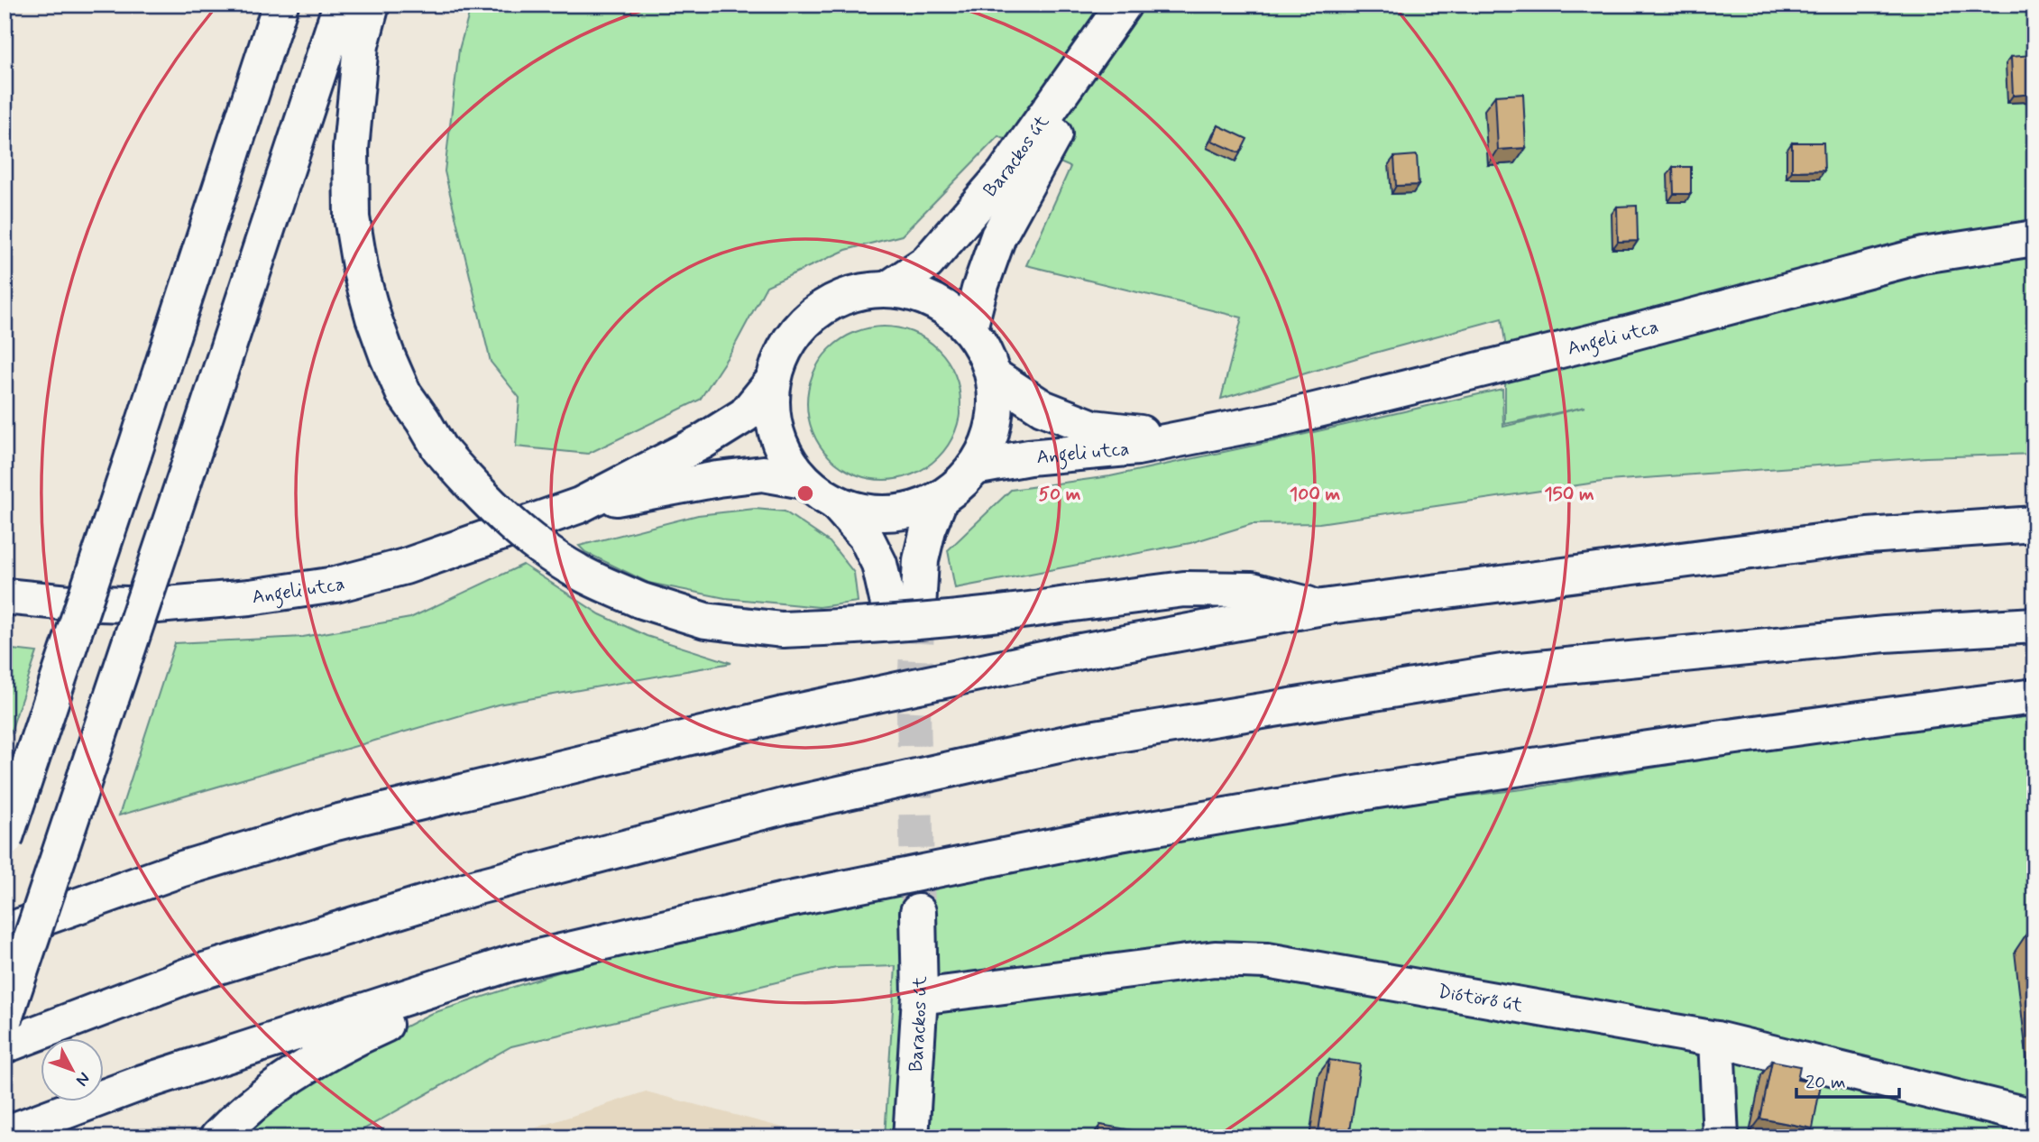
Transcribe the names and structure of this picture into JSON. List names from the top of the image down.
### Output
{
  "streets": {
    "main road": ["Barackos út", "Angeli utca", "Diótörő út"]
  },
  "crossings": [
    ["Barackos út", "Angeli utca"],
    ["Barackos út", "Diótörő út"]
  ],
  "scale_bar": "20 m",
  "north": "bottom right",
  "rings": ["50 m", "100 m", "150 m"]
}
